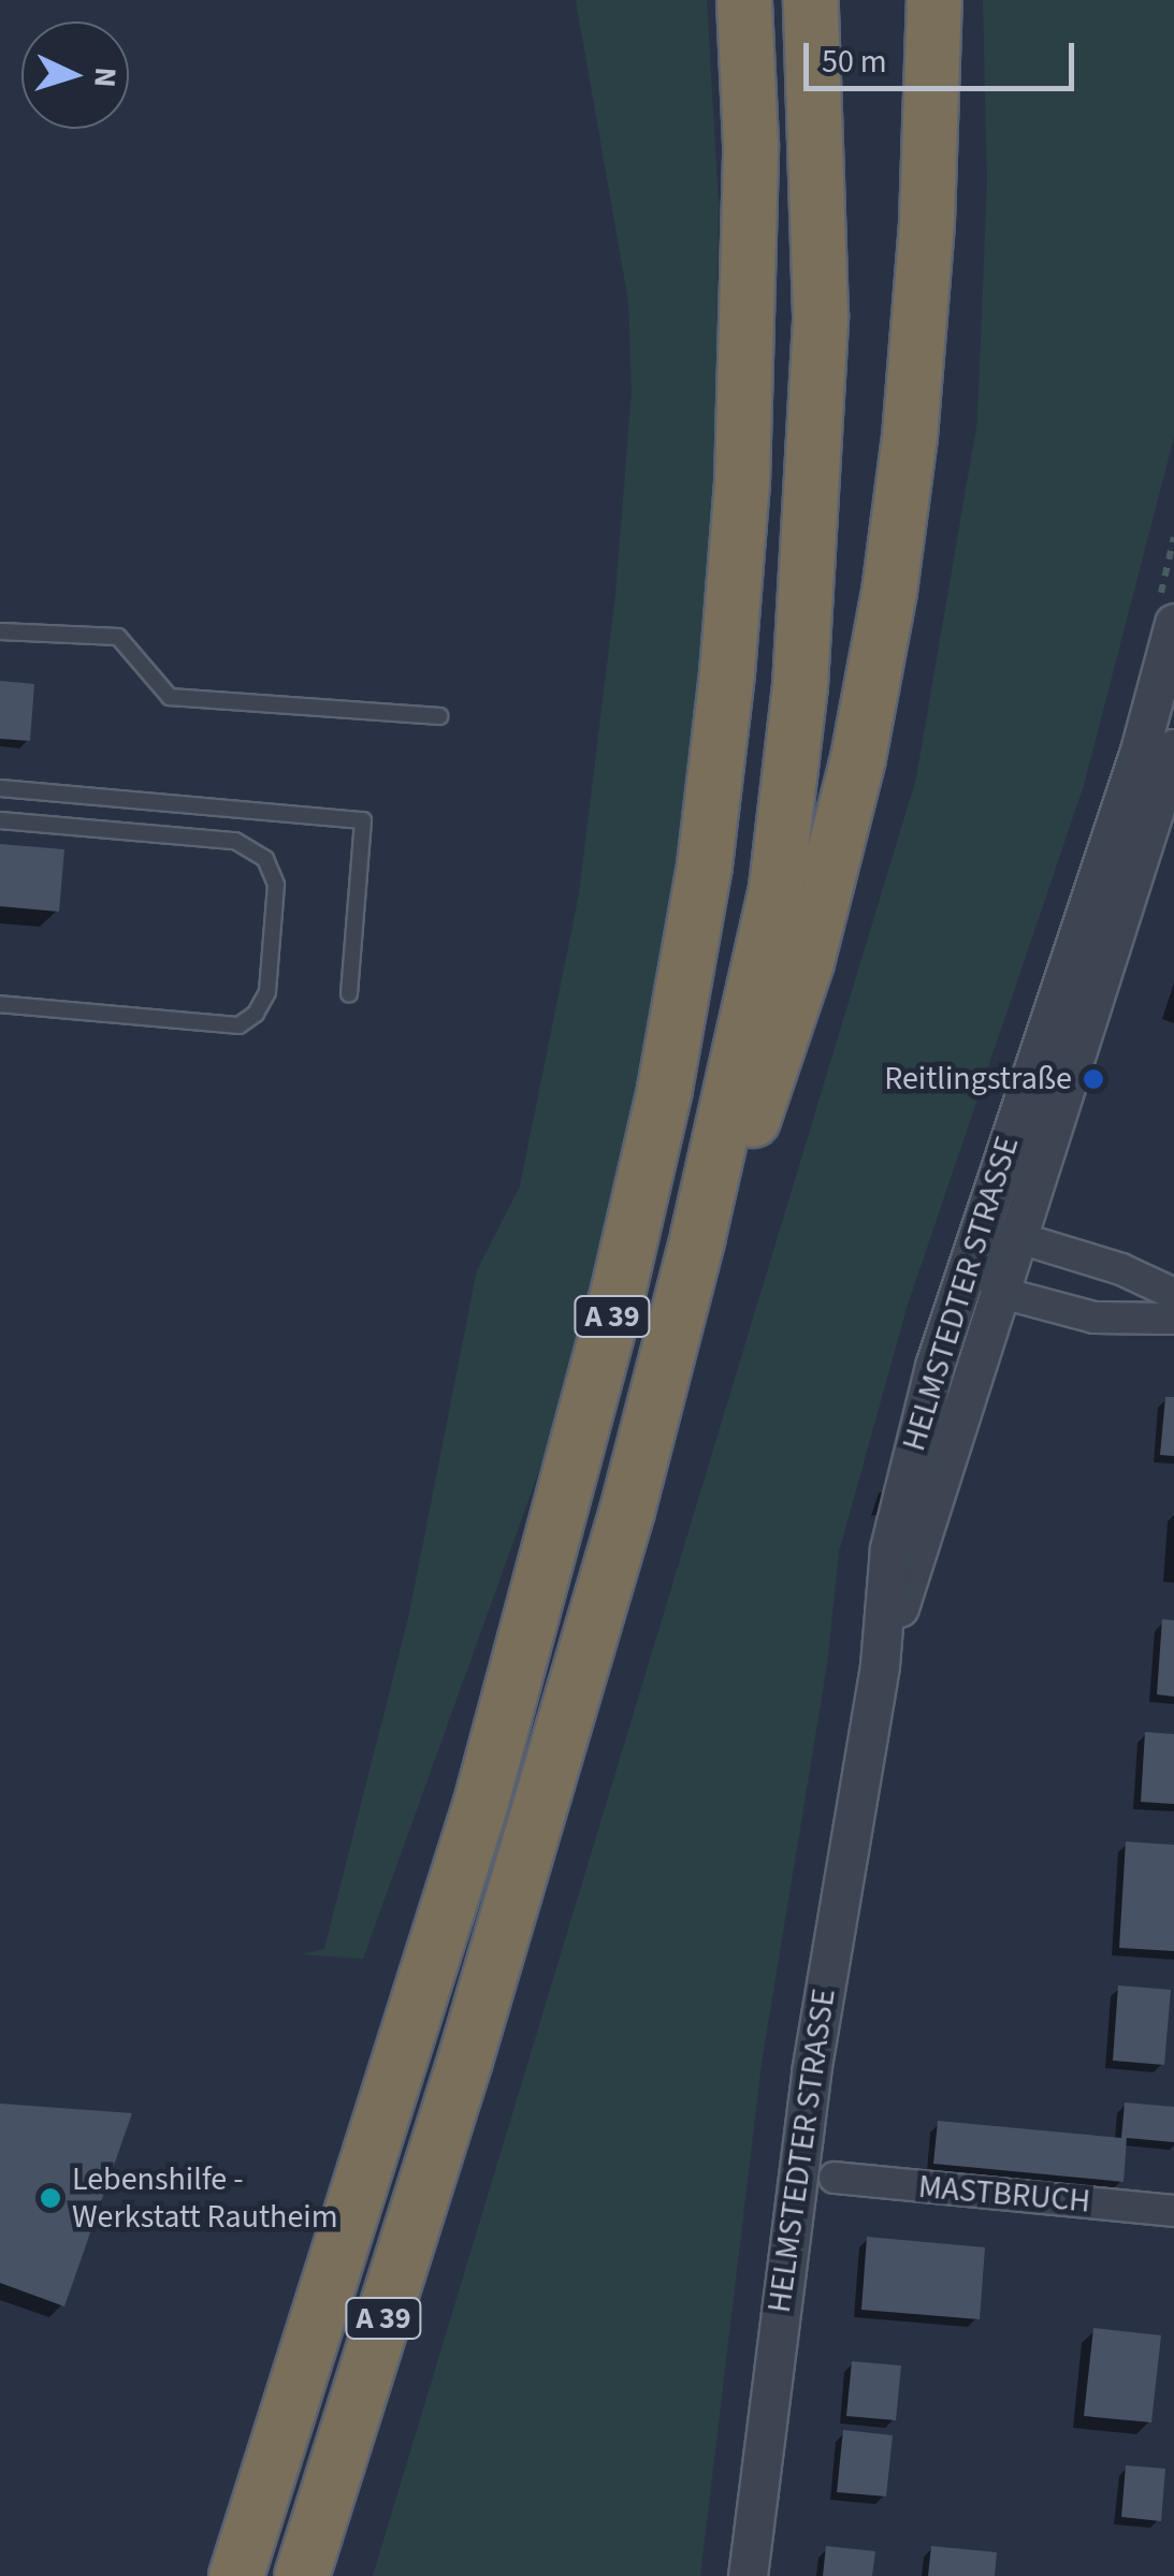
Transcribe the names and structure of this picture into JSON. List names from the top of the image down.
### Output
{
  "streets": {
    "highway": ["A 39"],
    "street": ["HELMSTEDTER STRASSE", "MASTBRUCH"]
  },
  "places": ["Reitlingstraße", "Lebenshilfe - Werkstatt Rautheim"],
  "scale_bar": "50 m",
  "north": "right"
}
